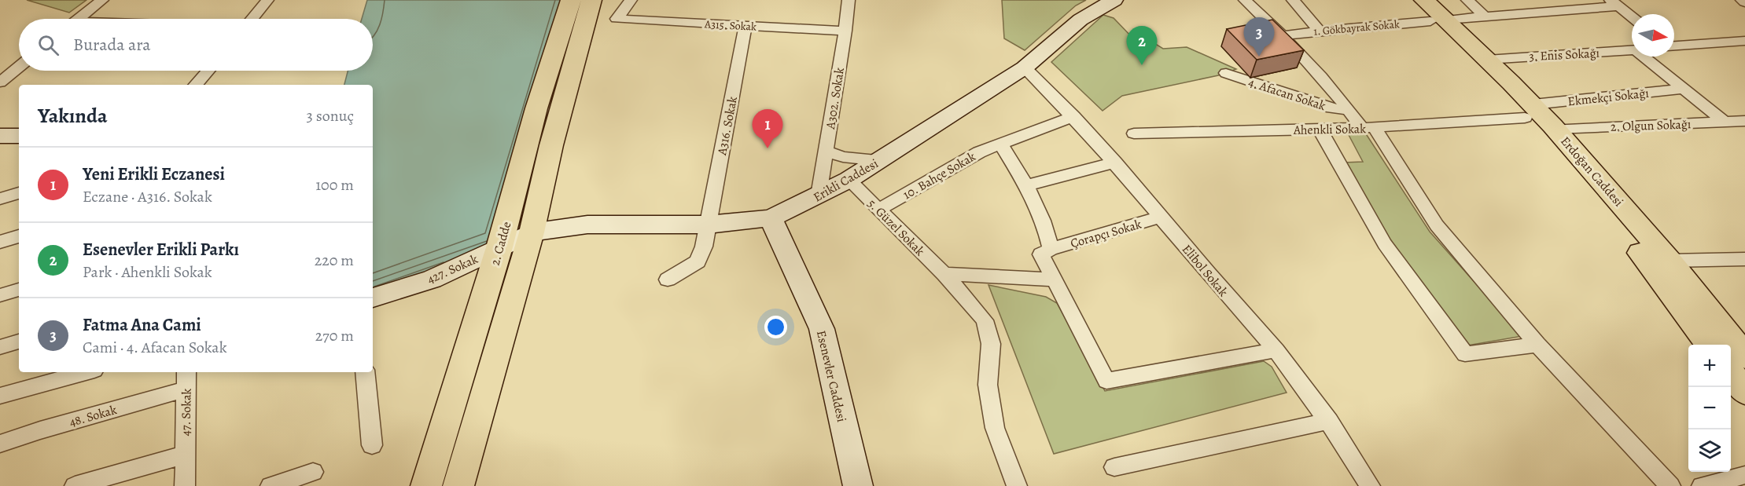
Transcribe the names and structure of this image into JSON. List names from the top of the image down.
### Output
{
  "streets": {
    "main road": [
      "Erdoğan Caddesi",
      "Erikli Caddesi",
      "2. Cadde",
      "427. Sokak",
      "Esenevler Caddesi"
    ],
    "street": [
      "A315. Sokak",
      "1. Gökbayrak Sokak",
      "3. Enis Sokağı",
      "4. Afacan Sokak",
      "Ekmekçi Sokağı",
      "A302. Sokak",
      "2. Olgun Sokağı",
      "A316. Sokak",
      "Ahenkli Sokak",
      "10. Bahçe Sokak",
      "5. Güzel Sokak",
      "Çorapçı Sokak",
      "Elibol Sokak",
      "47. Sokak",
      "48. Sokak"
    ]
  },
  "crossings": [
    ["A315. Sokak", "A302. Sokak"],
    ["A315. Sokak", "A316. Sokak"],
    ["1. Gökbayrak Sokak", "Erdoğan Caddesi"],
    ["3. Enis Sokağı", "Erdoğan Caddesi"],
    ["Ekmekçi Sokağı", "Ahenkli Sokak"],
    ["Ekmekçi Sokağı", "Erdoğan Caddesi"],
    ["A302. Sokak", "Erikli Caddesi"],
    ["2. Olgun Sokağı", "Erdoğan Caddesi"],
    ["A316. Sokak", "Erikli Caddesi"],
    ["Ahenkli Sokak", "Erdoğan Caddesi"],
    ["10. Bahçe Sokak", "5. Güzel Sokak"],
    ["10. Bahçe Sokak", "Elibol Sokak"],
    ["Erikli Caddesi", "5. Güzel Sokak"],
    ["Erikli Caddesi", "2. Cadde"],
    ["Erikli Caddesi", "427. Sokak"],
    ["Erikli Caddesi", "Elibol Sokak"],
    ["Erikli Caddesi", "Esenevler Caddesi"],
    ["Çorapçı Sokak", "Elibol Sokak"],
    ["2. Cadde", "427. Sokak"],
    ["47. Sokak", "48. Sokak"]
  ],
  "north": "right",
  "page": {
    "pins": ["3", "2", "1"],
    "search": "Burada ara",
    "heading": ["Yakında", "3 sonuç"],
    "list": [
      {
        "mark": "1",
        "name": "Yeni Erikli Eczanesi",
        "note": "Eczane · A316. Sokak",
        "value": "100 m"
      },
      {
        "mark": "2",
        "name": "Esenevler Erikli Parkı",
        "note": "Park · Ahenkli Sokak",
        "value": "220 m"
      },
      {
        "mark": "3",
        "name": "Fatma Ana Cami",
        "note": "Cami · 4. Afacan Sokak",
        "value": "270 m"
      }
    ],
    "map_buttons": ["+", "−"]
  }
}
